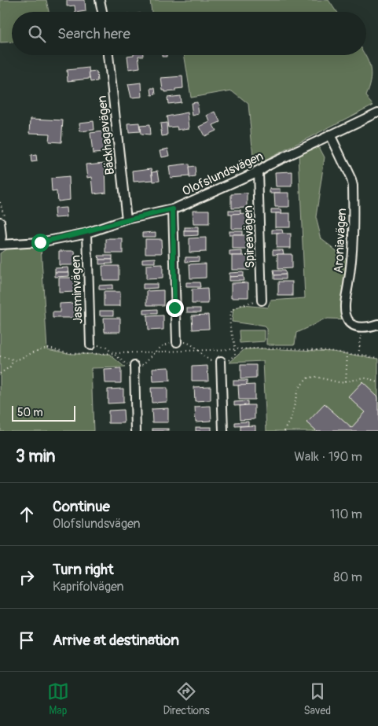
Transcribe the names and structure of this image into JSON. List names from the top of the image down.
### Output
{
  "streets": {
    "street": [
      "Bäckhagavägen",
      "Olofslundsvägen",
      "Spireavägen",
      "Aroniavägen",
      "Jasminvägen"
    ]
  },
  "crossings": [
    ["Bäckhagavägen", "Olofslundsvägen"],
    ["Olofslundsvägen", "Spireavägen"],
    ["Olofslundsvägen", "Aroniavägen"],
    ["Olofslundsvägen", "Jasminvägen"]
  ],
  "scale_bar": "50 m",
  "page": {
    "search": "Search here",
    "scale": "50 m",
    "heading": ["3 min", "Walk · 190 m"],
    "list": [
      ["Continue", "Olofslundsvägen", "110 m"],
      ["Turn right", "Kaprifolvägen", "80 m"],
      "Arrive at destination"
    ],
    "nav": ["Map", "Directions", "Saved"]
  }
}
